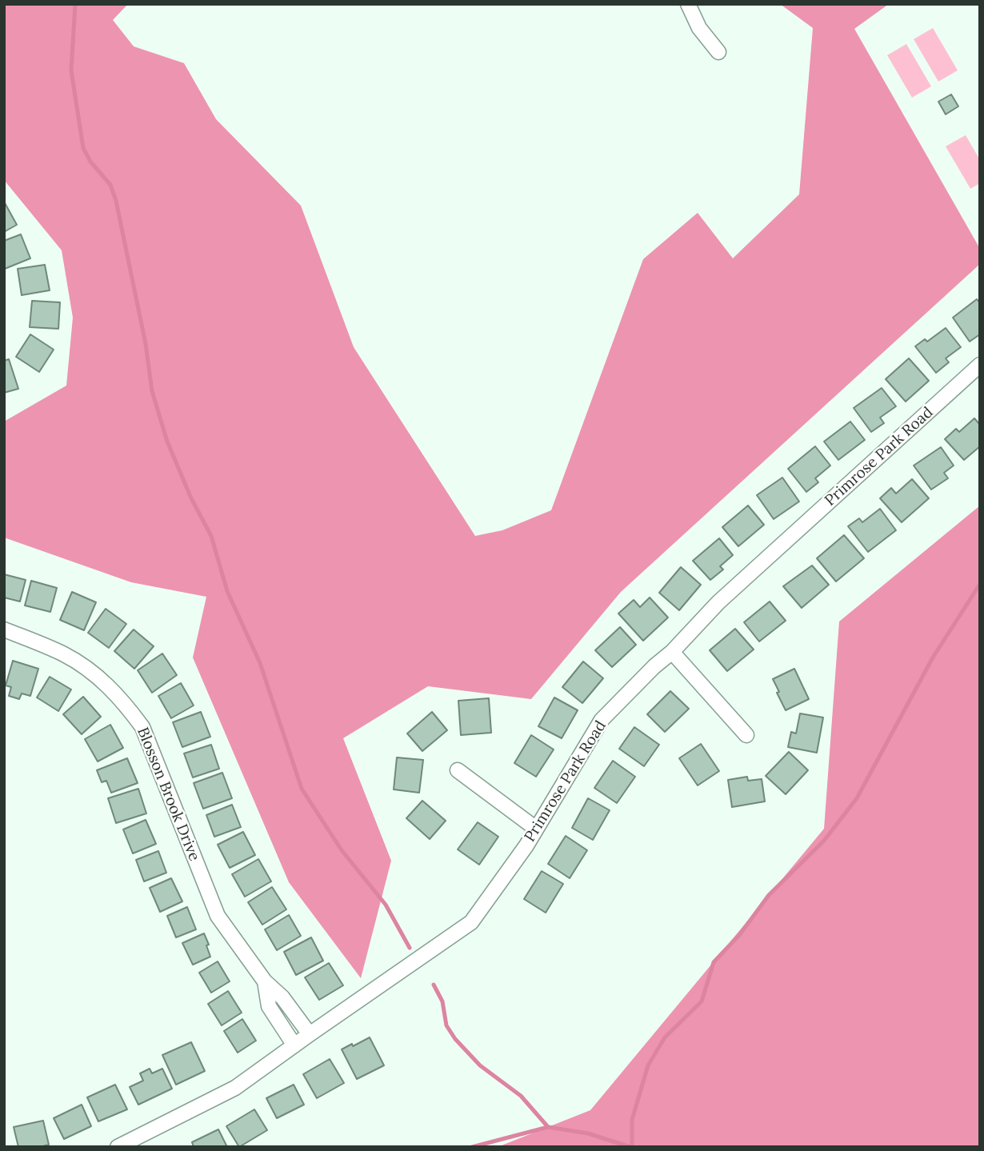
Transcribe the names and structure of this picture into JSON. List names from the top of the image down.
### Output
{
  "streets": {
    "street": ["Primrose Park Road", "Blosson Brook Drive"]
  },
  "crossings": [
    ["Primrose Park Road", "Blosson Brook Drive"]
  ]
}
